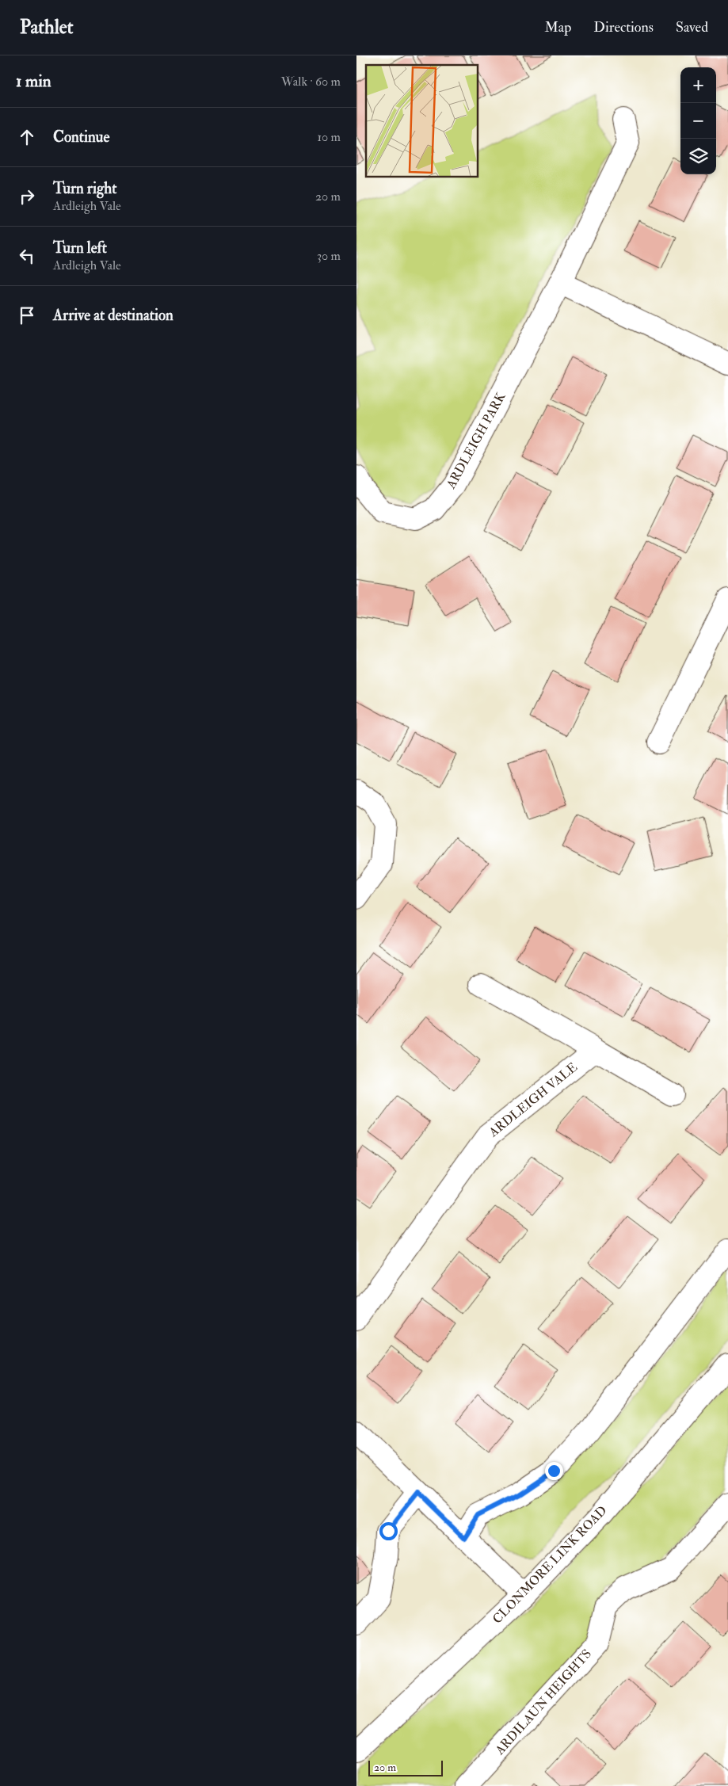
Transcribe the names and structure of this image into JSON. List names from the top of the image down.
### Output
{
  "streets": {
    "street": [
      "ARDLEIGH PARK",
      "ARDLEIGH VALE",
      "CLONMORE LINK ROAD",
      "ARDILAUN HEIGHTS"
    ]
  },
  "scale_bar": "20 m",
  "page": {
    "header": "Pathlet",
    "nav": ["Map", "Directions", "Saved"],
    "heading": ["1 min", "Walk · 60 m"],
    "map_buttons": ["+", "−"],
    "list": [
      ["Continue", "10 m"],
      ["Turn right", "Ardleigh Vale", "20 m"],
      ["Turn left", "Ardleigh Vale", "30 m"],
      "Arrive at destination"
    ],
    "scale": "20 m"
  }
}
